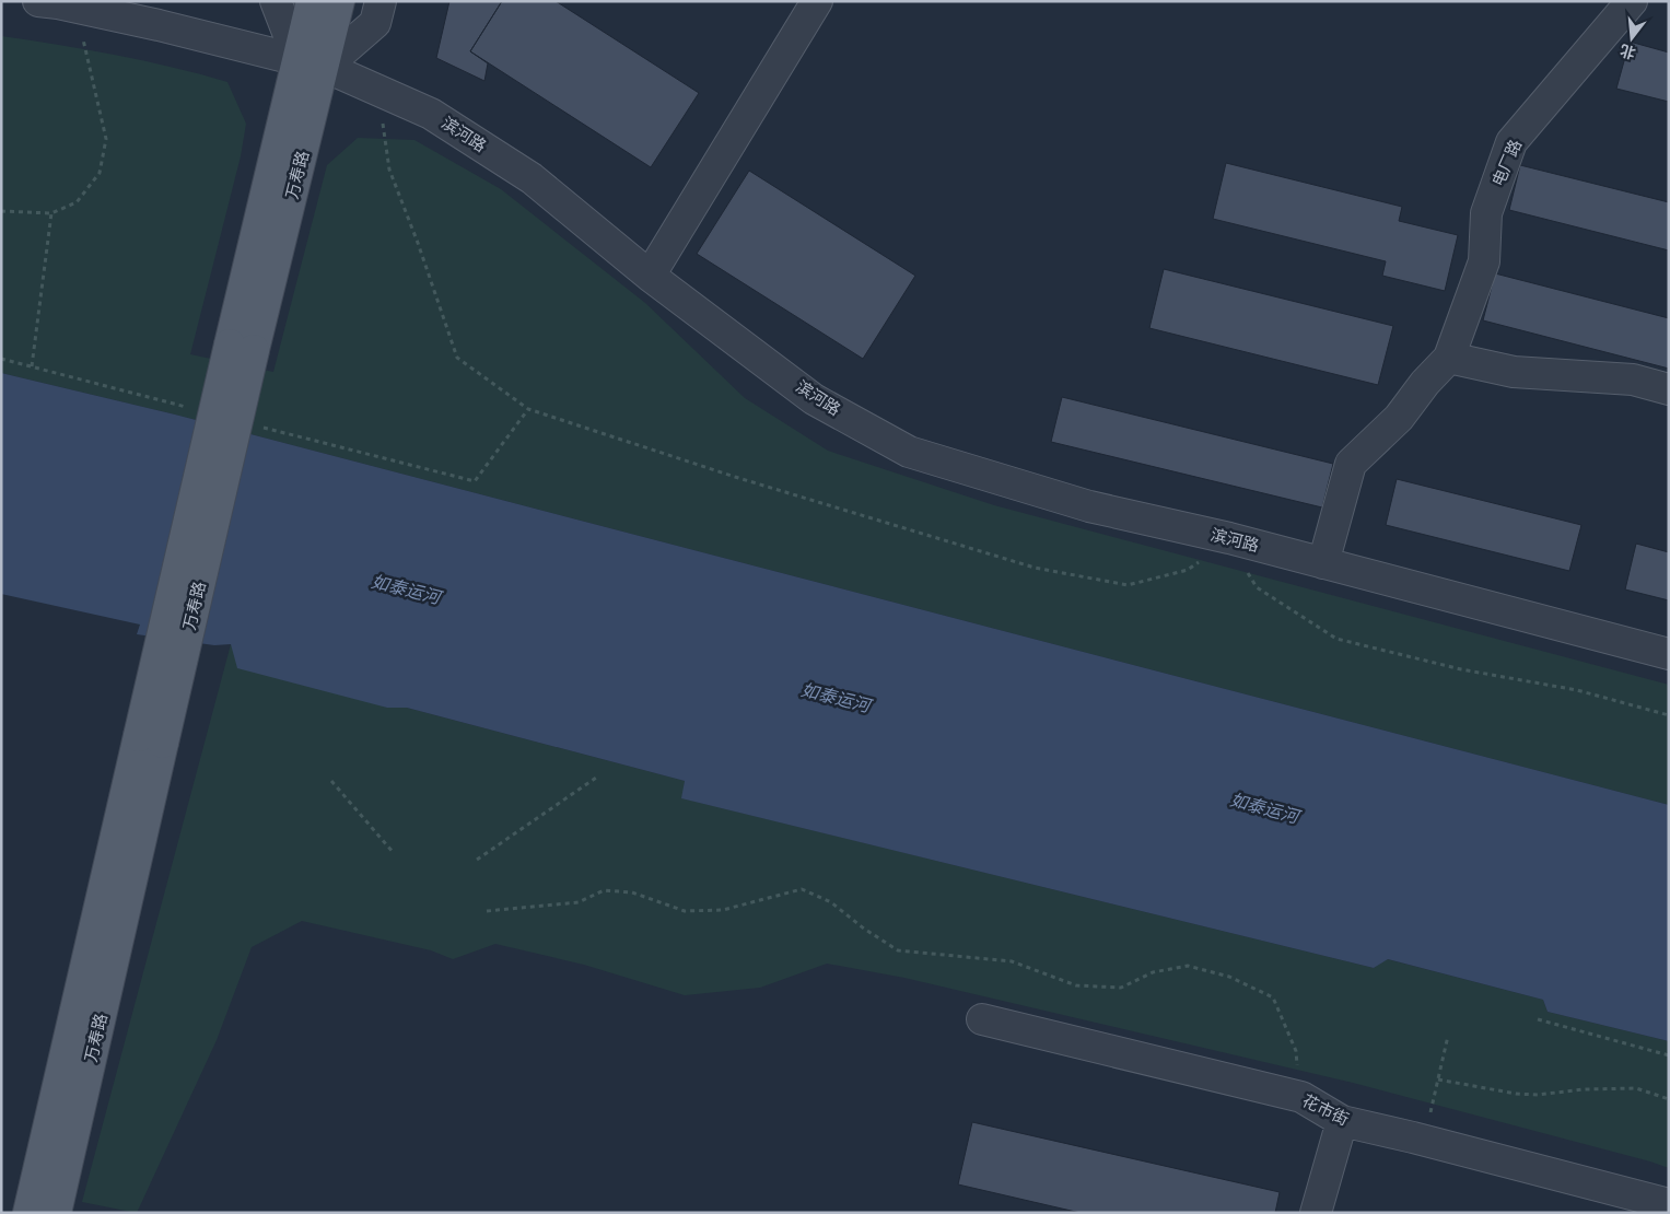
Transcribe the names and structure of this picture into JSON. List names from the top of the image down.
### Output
{
  "streets": {
    "main road": ["万寿路"],
    "street": ["滨河路", "电厂路", "花市街"]
  },
  "crossings": [
    ["滨河路", "万寿路"]
  ],
  "water": ["如泰运河"],
  "north": "bottom"
}
